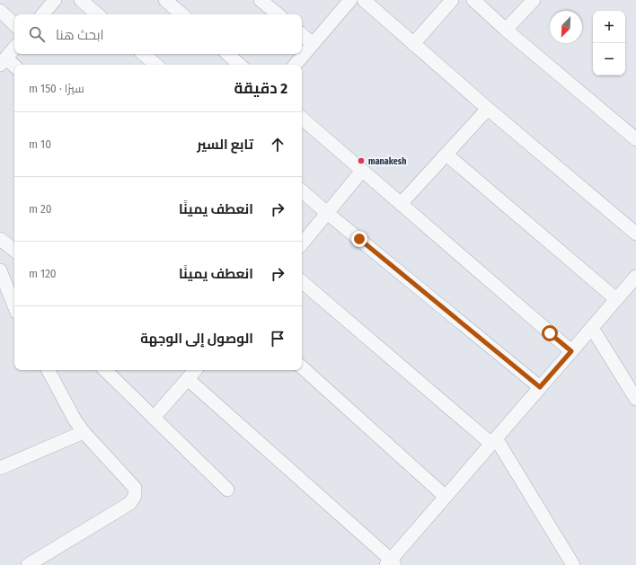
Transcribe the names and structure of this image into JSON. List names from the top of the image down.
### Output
{
  "places": ["manakesh"],
  "north": "bottom left",
  "page": {
    "map_buttons": ["+", "−"],
    "search": "ابحث هنا",
    "heading": ["2 دقيقة", "سيرًا · 150 m"],
    "list": [
      ["تابع السير", "10 m"],
      ["انعطف يمينًا", "20 m"],
      ["انعطف يمينًا", "120 m"],
      "الوصول إلى الوجهة"
    ]
  }
}
